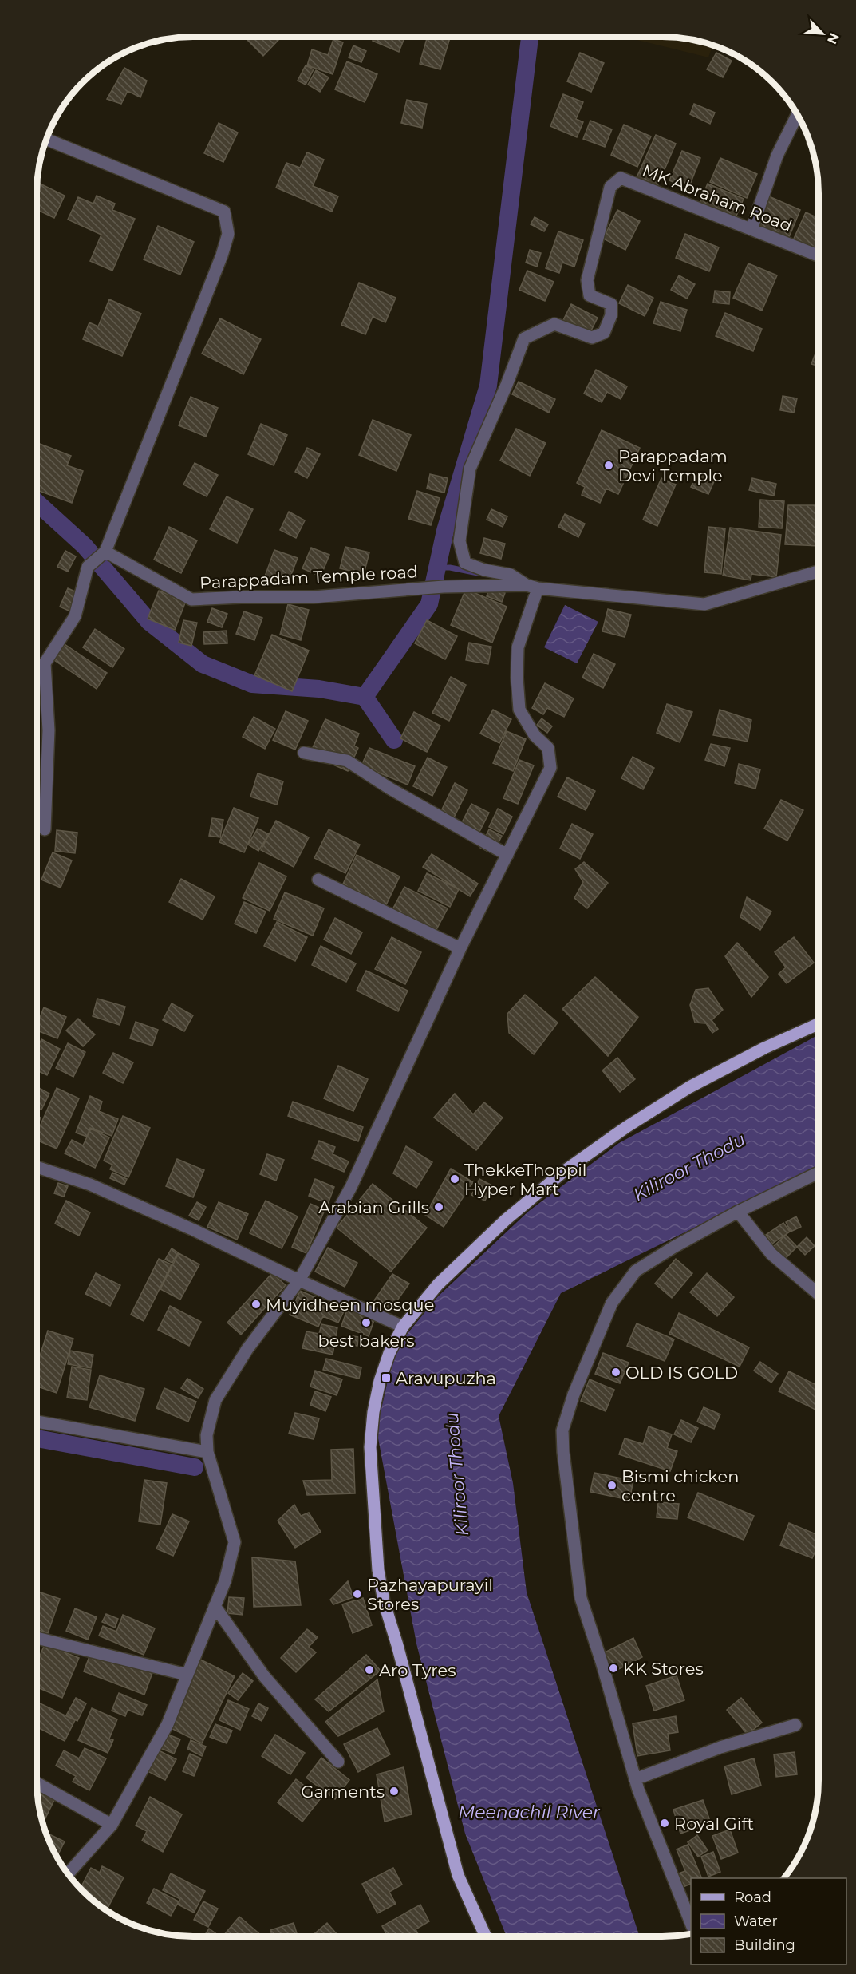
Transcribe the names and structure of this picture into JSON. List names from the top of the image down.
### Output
{
  "streets": {
    "street": ["MK Abraham Road", "Parappadam Temple road"]
  },
  "crossings": [
    ["MK Abraham Road", "Parappadam Temple road"]
  ],
  "water": ["Kiliroor Thodu", "Meenachil River"],
  "places": {
    "other": [
      "Parappadam Devi Temple",
      "ThekkeThoppil Hyper Mart",
      "Arabian Grills",
      "Muyidheen mosque",
      "best bakers",
      "OLD IS GOLD",
      "Bismi chicken centre",
      "Pazhayapurayil Stores",
      "KK Stores",
      "Aro Tyres",
      "Garments",
      "Royal Gift"
    ],
    "transit": ["Aravupuzha"]
  },
  "legend": ["Road", "Water", "Building"],
  "north": "bottom right"
}
